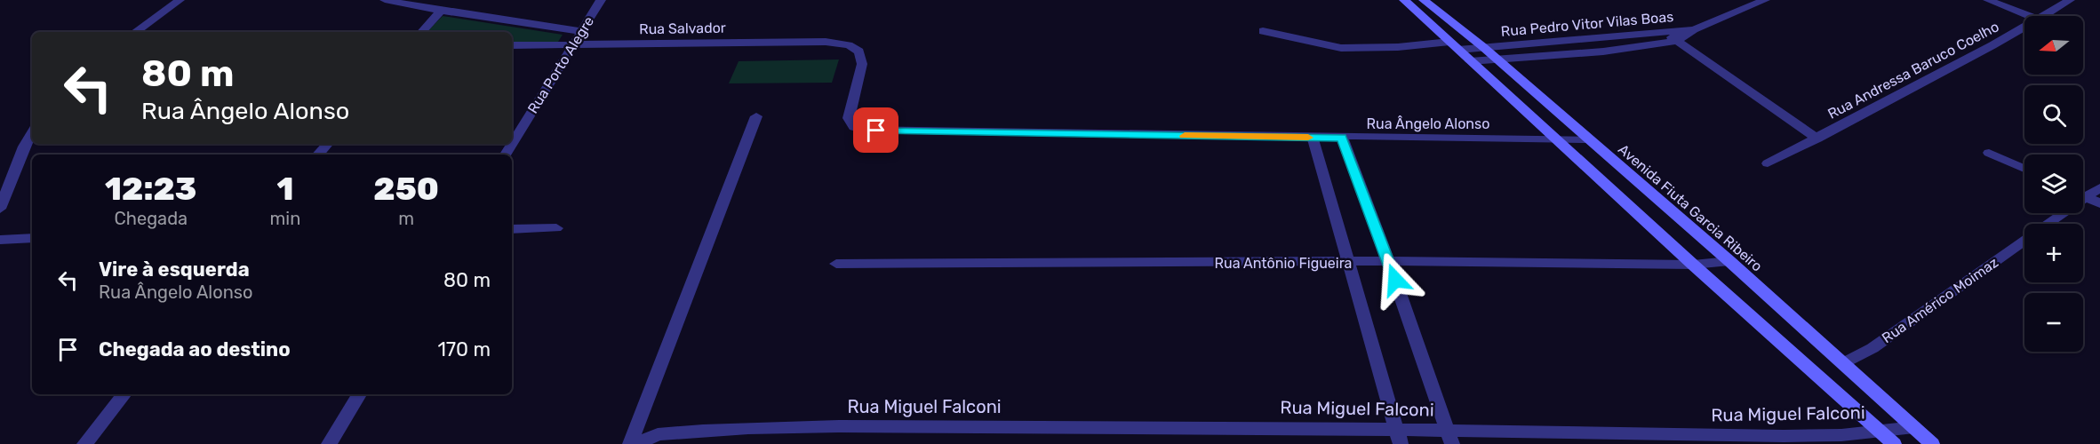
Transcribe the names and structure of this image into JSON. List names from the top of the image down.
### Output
{
  "streets": {
    "main road": ["Avenida Fiuta Garcia Ribeiro"],
    "street": [
      "Rua Pedro Vitor Vilas Boas",
      "Rua Salvador",
      "Rua Porto Alegre",
      "Rua Andressa Baruco Coelho",
      "Rua Ângelo Alonso",
      "Rua Antônio Figueira",
      "Rua Américo Moimaz",
      "Rua Miguel Falconi"
    ]
  },
  "crossings": [
    ["Rua Pedro Vitor Vilas Boas", "Avenida Fiuta Garcia Ribeiro"],
    ["Rua Salvador", "Rua Porto Alegre"],
    ["Rua Salvador", "Rua Ângelo Alonso"],
    ["Rua Ângelo Alonso", "Avenida Fiuta Garcia Ribeiro"],
    ["Avenida Fiuta Garcia Ribeiro", "Rua Antônio Figueira"],
    ["Avenida Fiuta Garcia Ribeiro", "Rua Américo Moimaz"],
    ["Avenida Fiuta Garcia Ribeiro", "Rua Miguel Falconi"]
  ],
  "north": "left",
  "page": {
    "map_buttons": ["+", "−"],
    "turn": ["80 m", "Rua Ângelo Alonso"],
    "eta": [
      "12:23",
      "Chegada",
      "1",
      "min",
      "250",
      "m"
    ],
    "list": [
      {
        "name": "Vire à esquerda",
        "note": "Rua Ângelo Alonso",
        "value": "80 m"
      },
      {
        "name": "Chegada ao destino",
        "value": "170 m"
      }
    ]
  }
}
